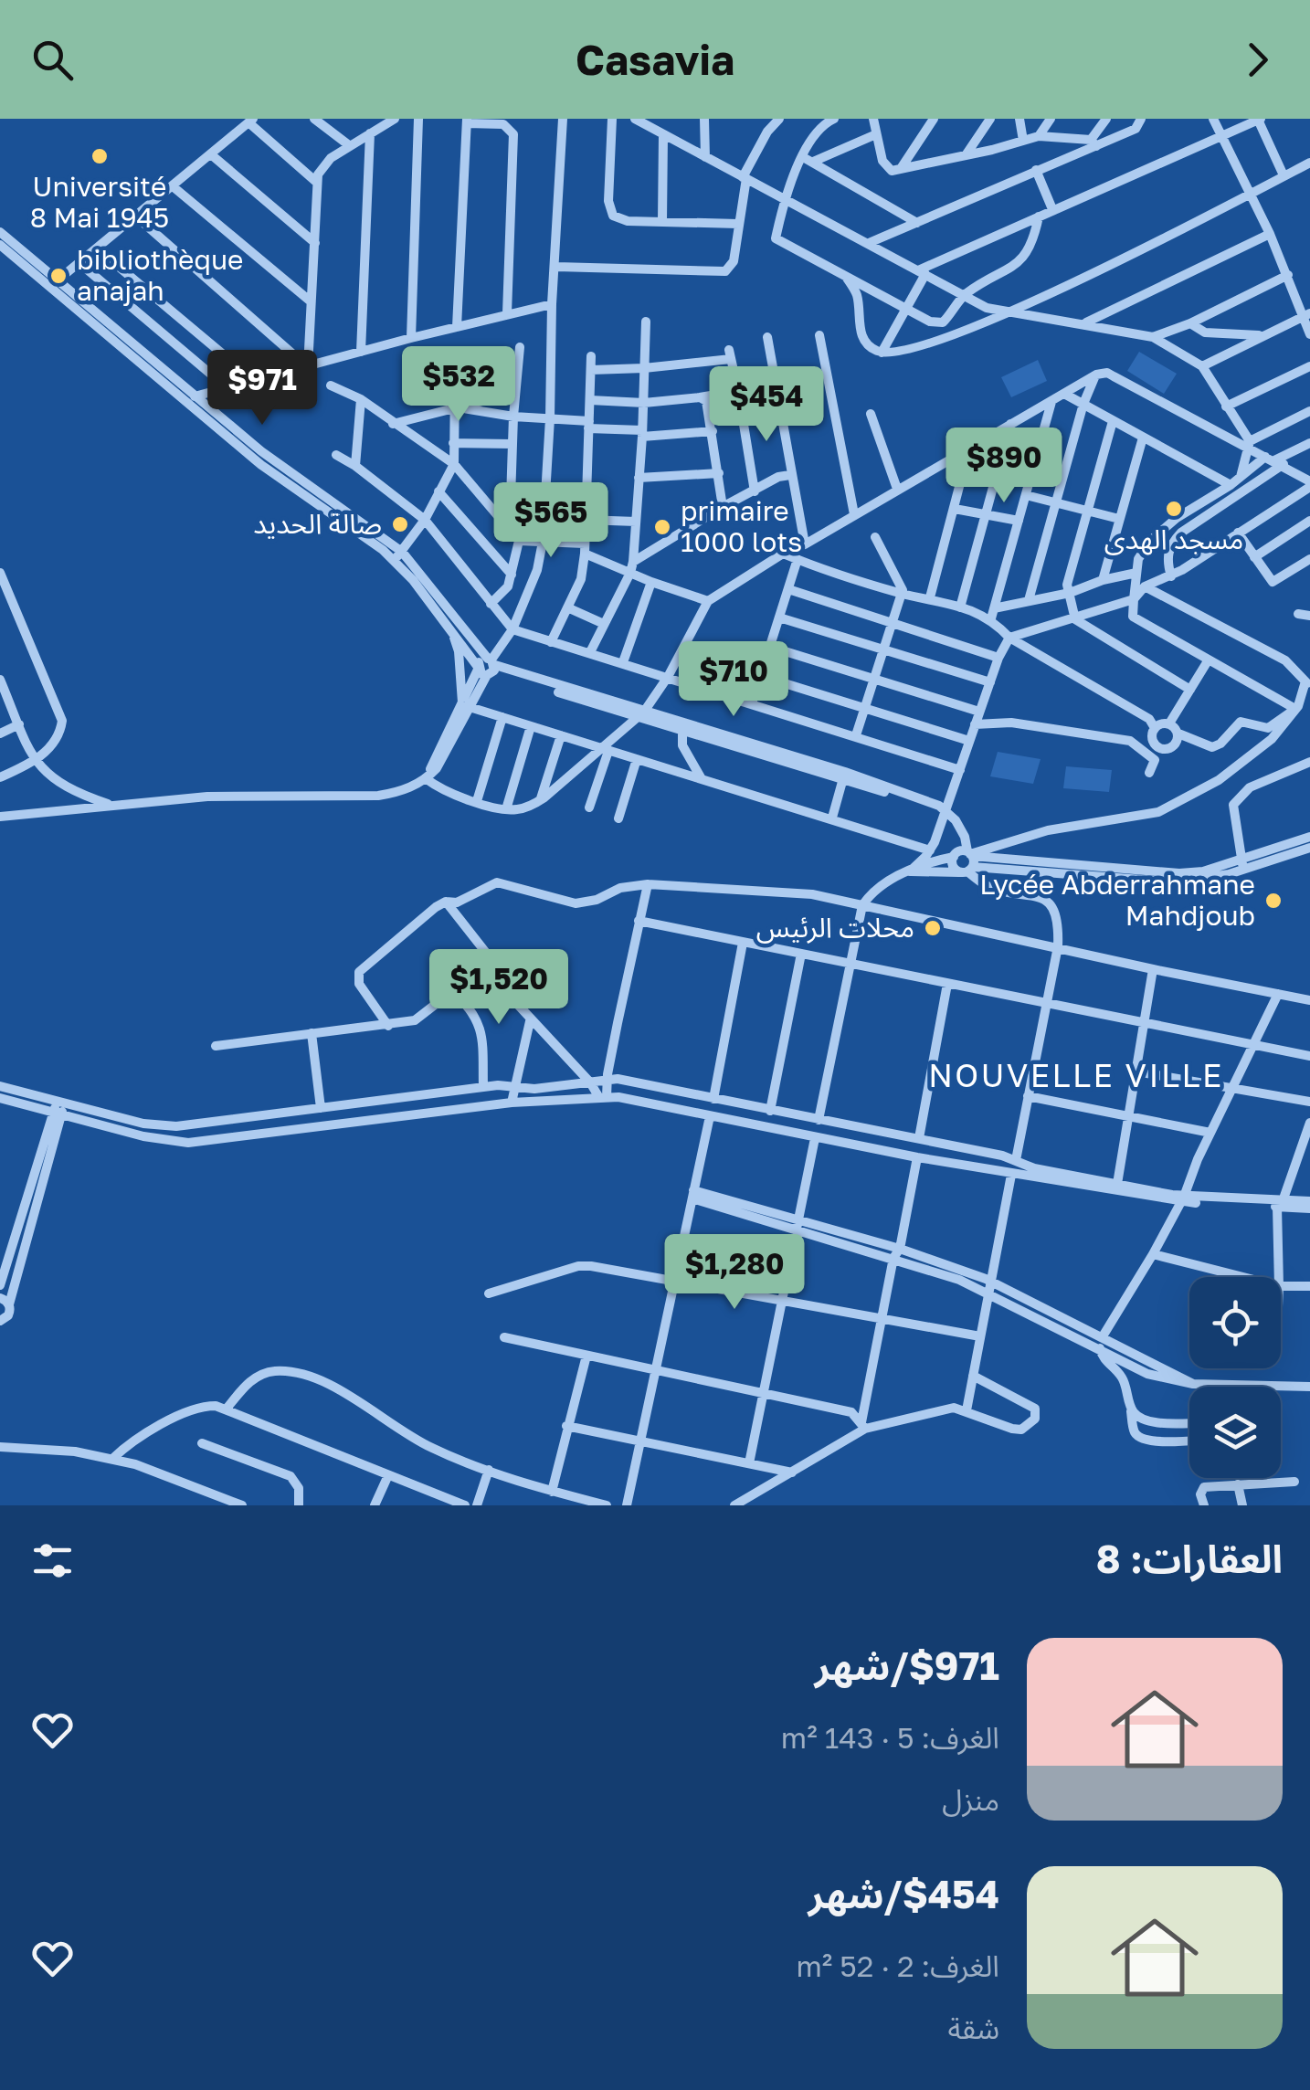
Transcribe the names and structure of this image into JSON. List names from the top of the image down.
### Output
{
  "districts": ["NOUVELLE VILLE"],
  "places": [
    "Université 8 Mai 1945",
    "bibliothèque anajah",
    "مسجد الهدى",
    "صالة الحديد",
    "primaire 1000 lots",
    "Lycée Abderrahmane Mahdjoub",
    "محلات الرئيس"
  ],
  "page": {
    "header": "Casavia",
    "price": [
      "$532",
      "$971",
      "$454",
      "$890",
      "$565",
      "$710",
      "$1,520",
      "$1,280"
    ],
    "heading": "العقارات: 8",
    "list": [
      {
        "name": "$971/شهر",
        "note": "الغرف: 5 · 143 m² · منزل"
      },
      {
        "name": "$454/شهر",
        "note": "الغرف: 2 · 52 m² · شقة"
      }
    ]
  }
}
